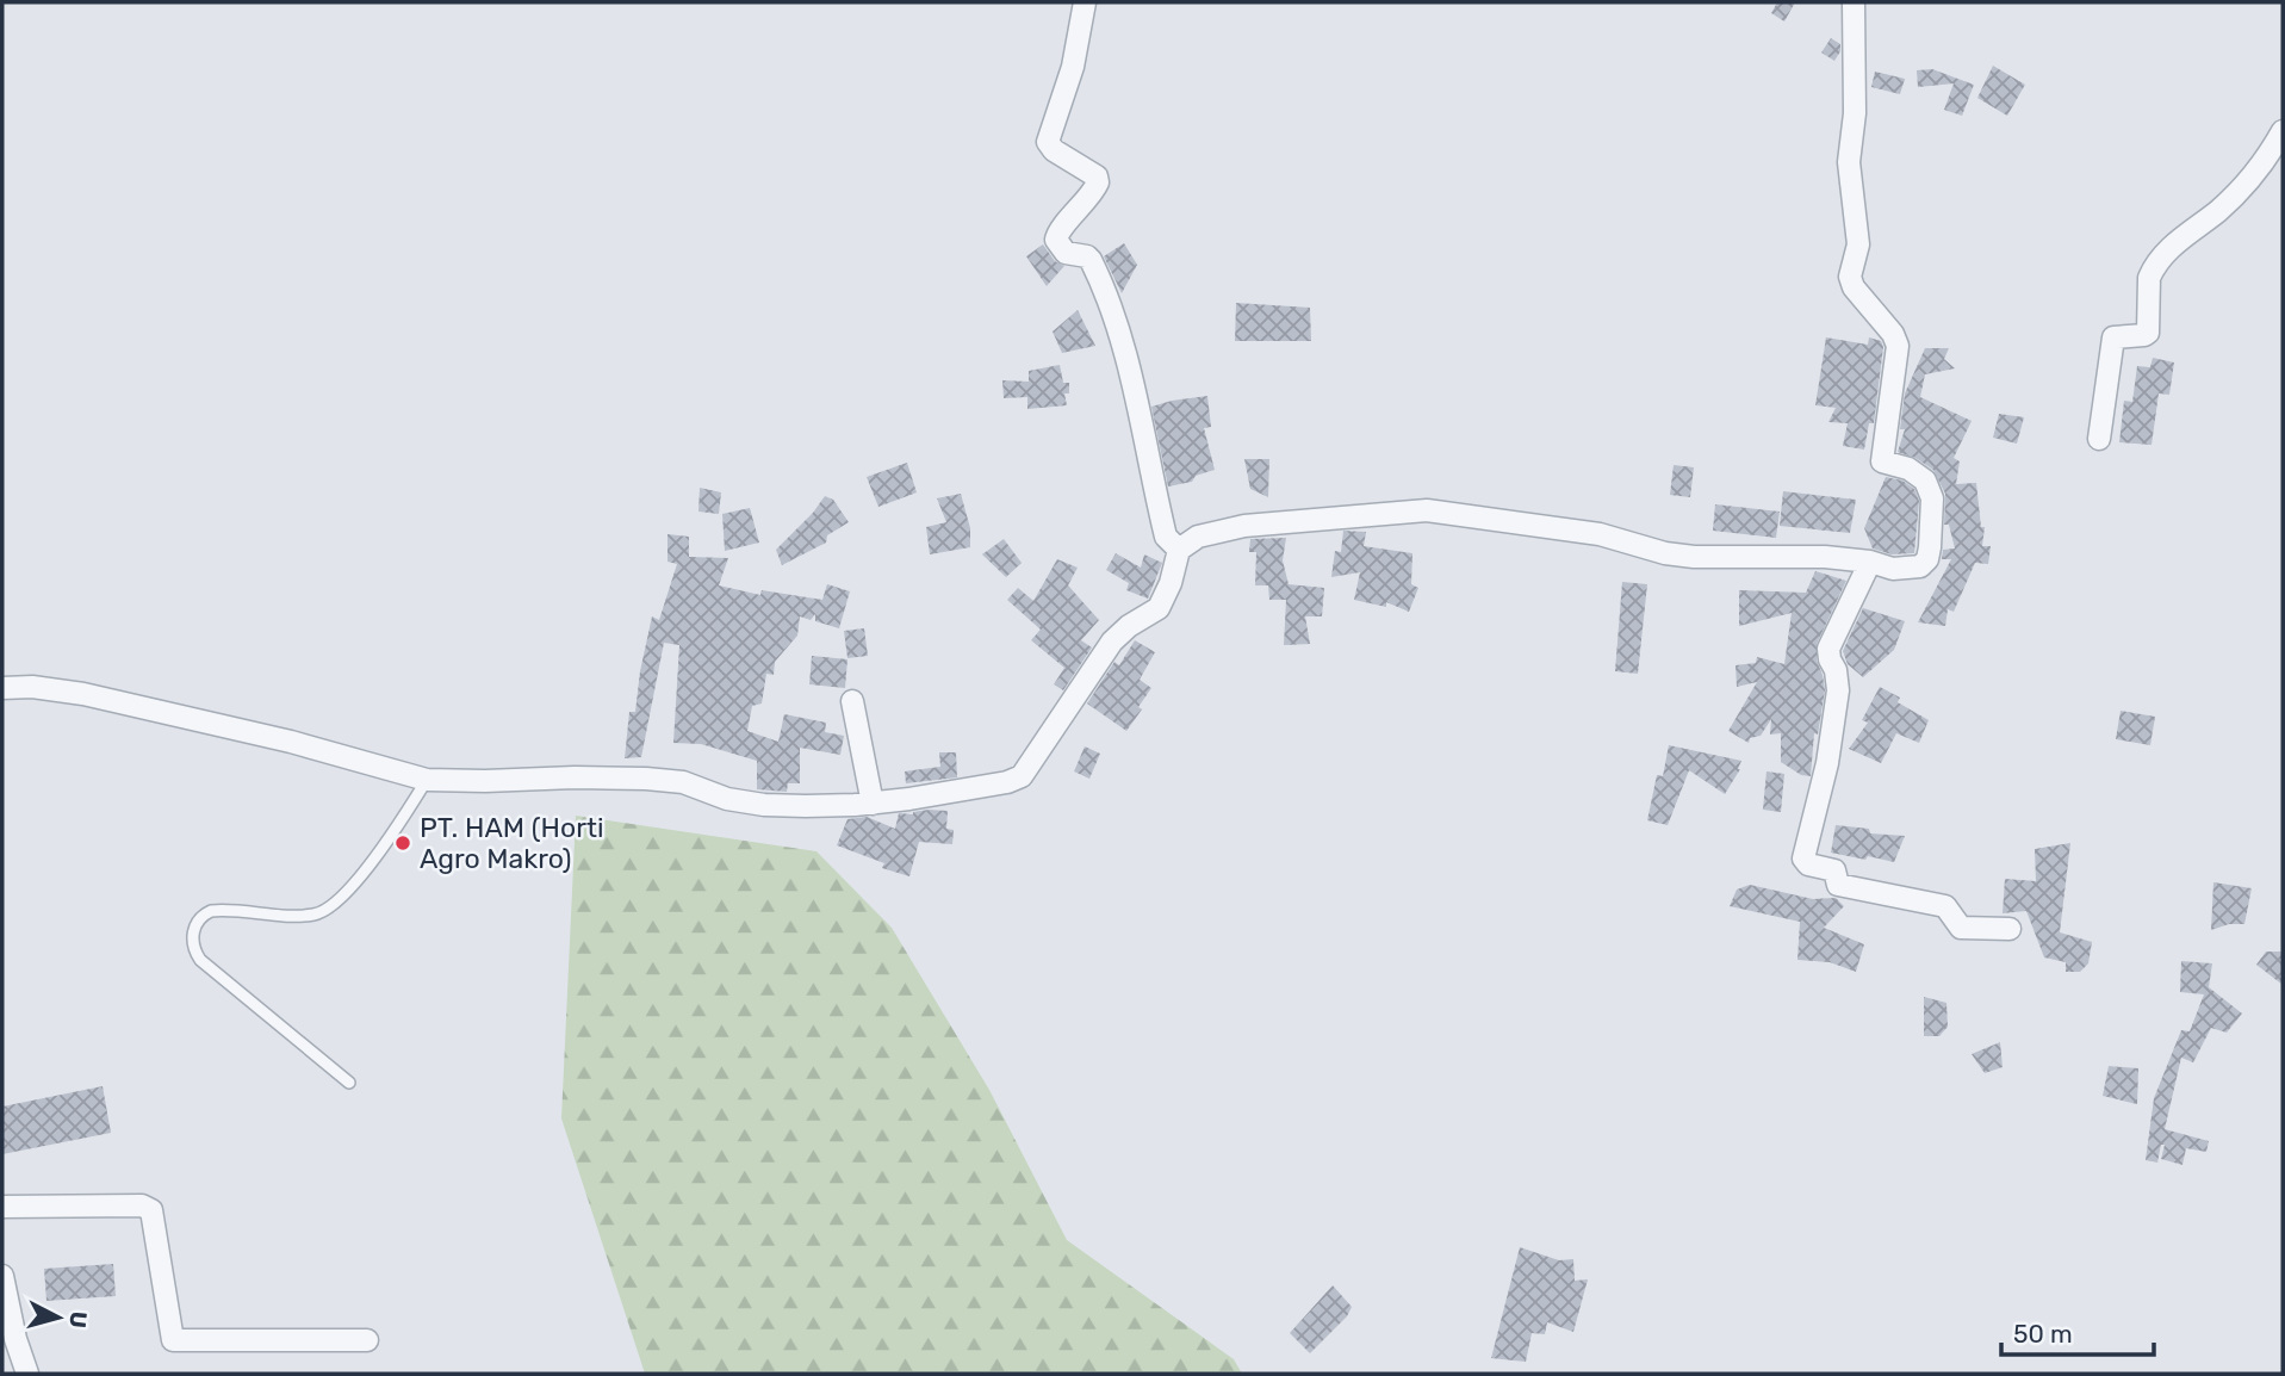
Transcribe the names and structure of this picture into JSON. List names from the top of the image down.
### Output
{
  "places": ["PT. HAM (Horti Agro Makro)"],
  "scale_bar": "50 m",
  "north": "right"
}
